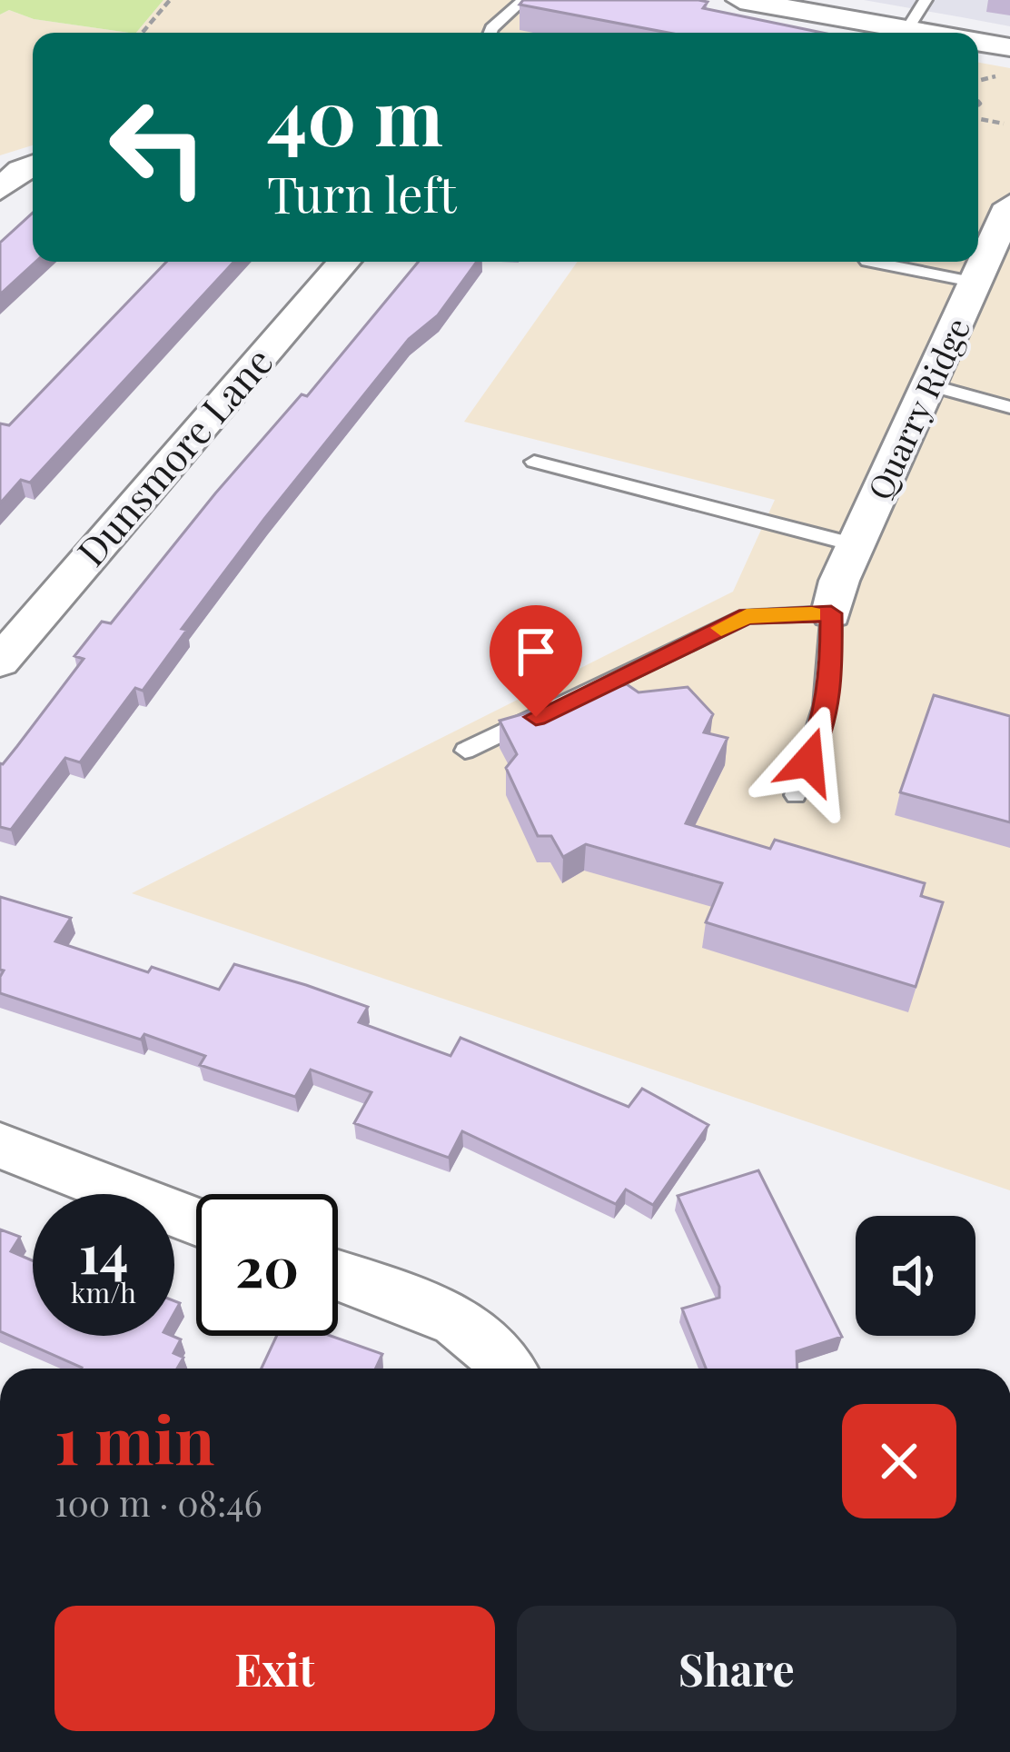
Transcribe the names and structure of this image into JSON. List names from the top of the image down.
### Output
{
  "streets": {
    "street": ["Quarry Ridge", "Dunsmore Lane"]
  },
  "page": {
    "turn": ["40 m", "Turn left"],
    "speed": "14 km/h",
    "limit": "20",
    "heading": ["1 min", "100 m · 08:46"],
    "buttons": ["Exit", "Share"]
  }
}
